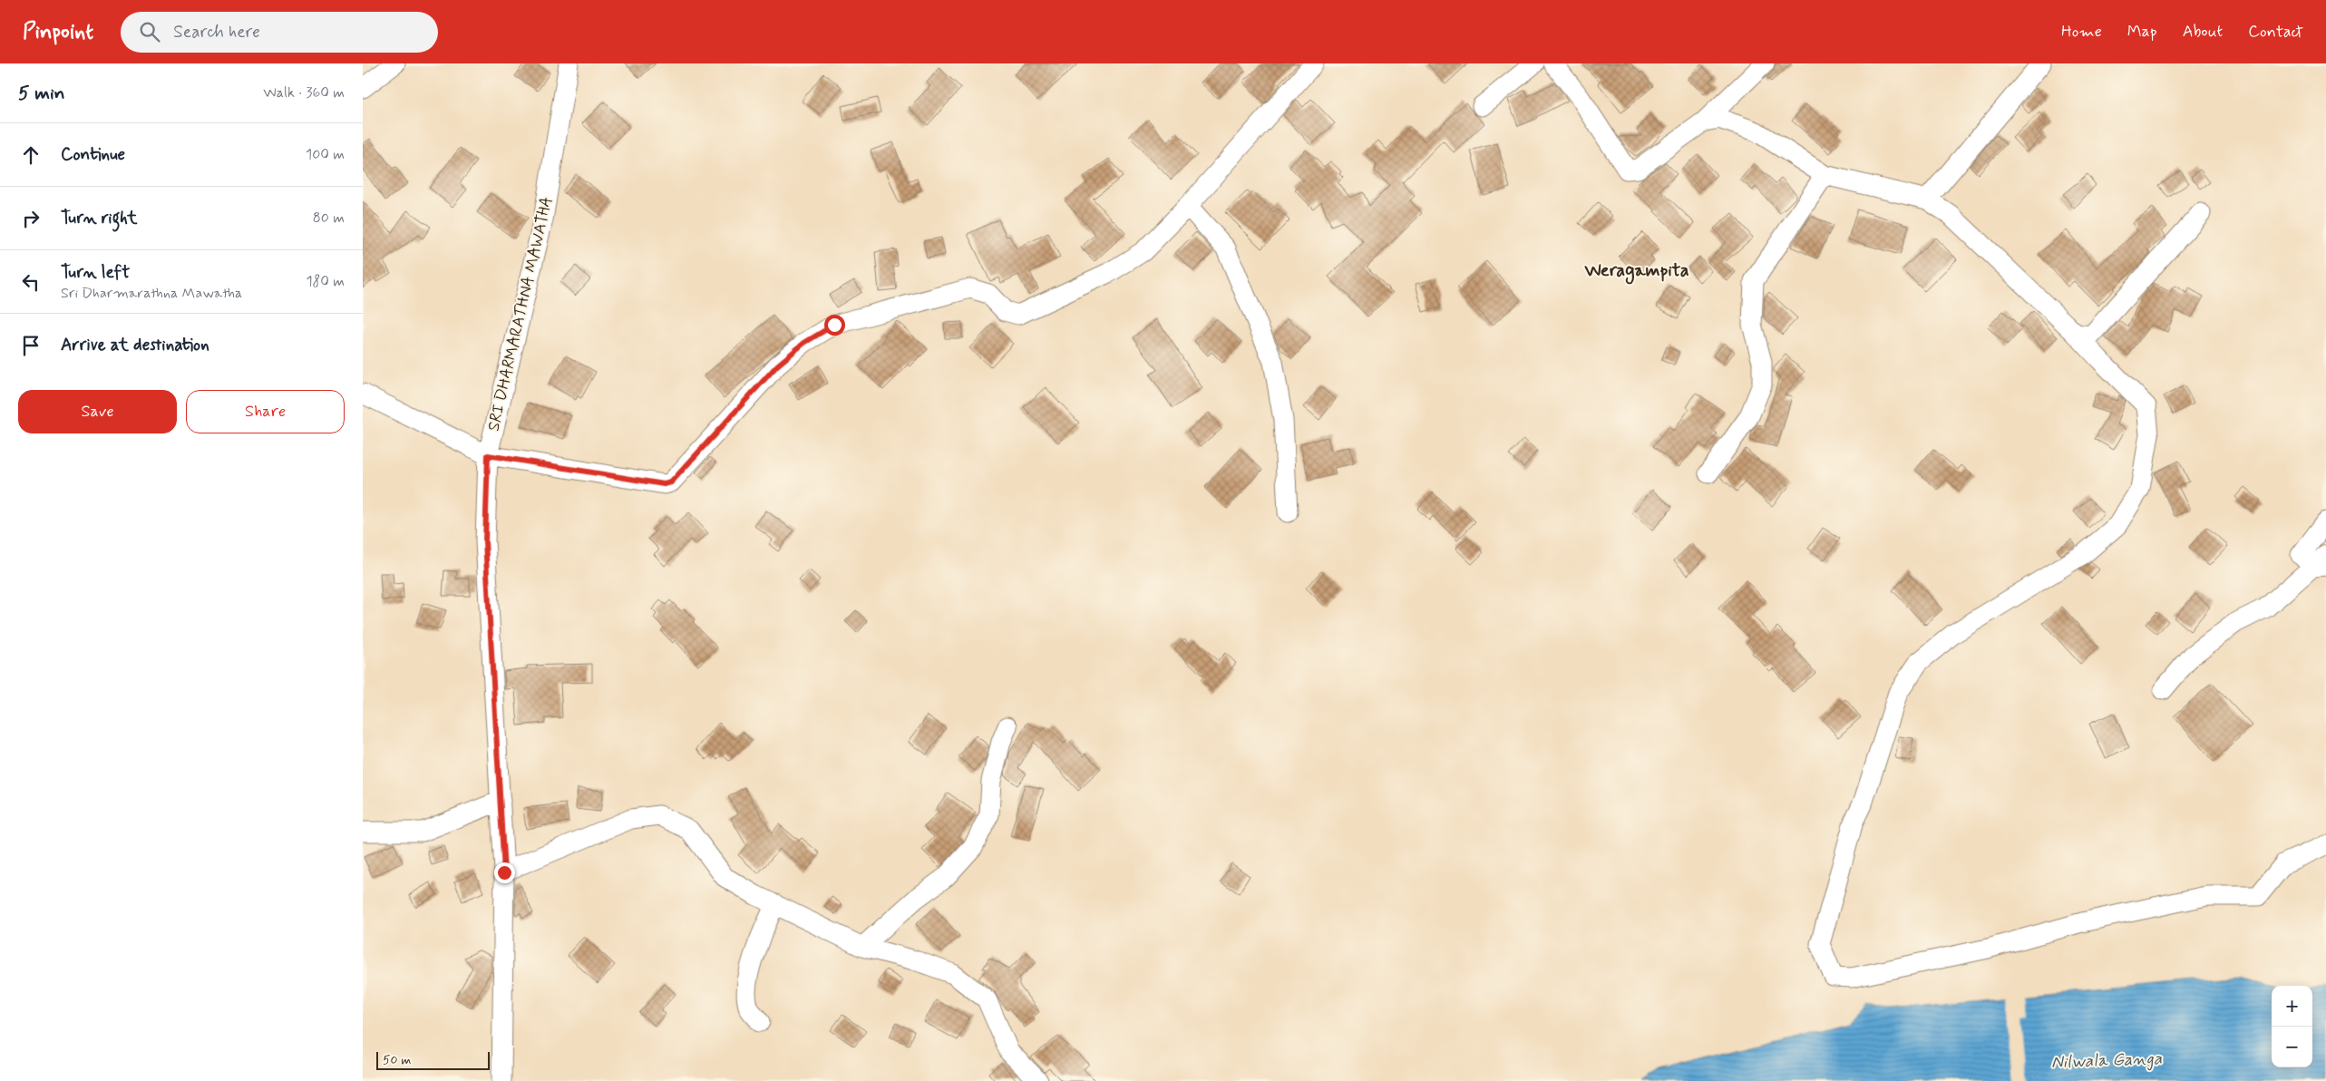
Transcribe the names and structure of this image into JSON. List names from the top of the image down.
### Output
{
  "streets": {
    "street": ["SRI DHARMARATHNA MAWATHA"]
  },
  "districts": ["Weragampita"],
  "water": ["Nilwala Ganga"],
  "scale_bar": "50 m",
  "page": {
    "header": "Pinpoint",
    "search": "Search here",
    "nav": [
      "Home",
      "Map",
      "About",
      "Contact"
    ],
    "heading": ["5 min", "Walk · 360 m"],
    "list": [
      ["Continue", "100 m"],
      ["Turn right", "80 m"],
      ["Turn left", "Sri Dharmarathna Mawatha", "180 m"],
      "Arrive at destination"
    ],
    "buttons": ["Save", "Share"],
    "map_buttons": ["+", "−"],
    "scale": "50 m"
  }
}
